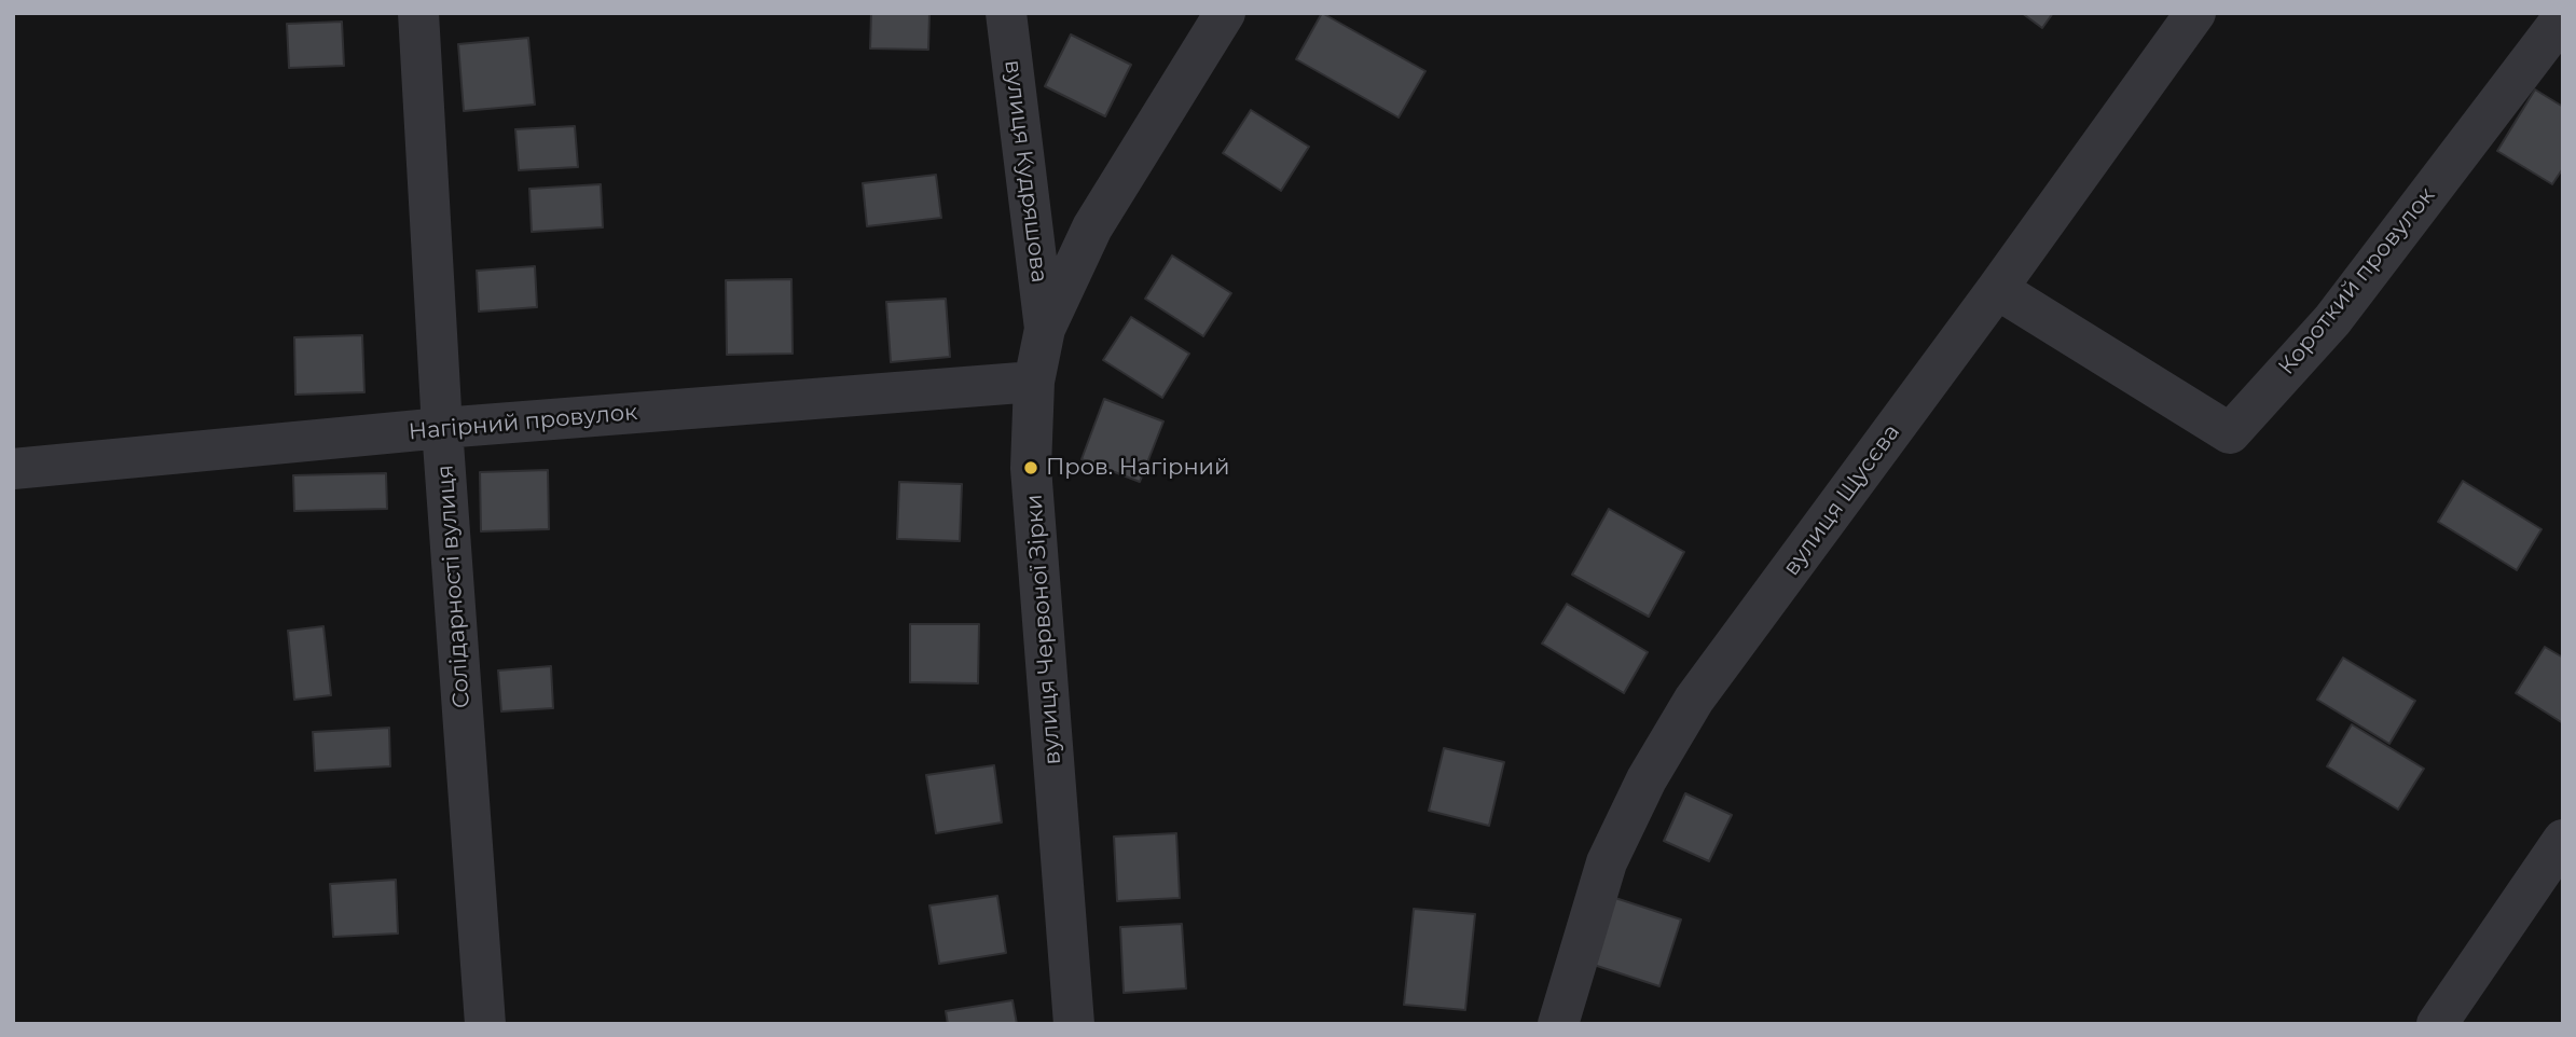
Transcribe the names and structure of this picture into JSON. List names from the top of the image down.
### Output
{
  "streets": {
    "street": [
      "вулиця Кудряшова",
      "Короткий провулок",
      "Нагірний провулок",
      "вулиця Щусєва",
      "Солідарності вулиця",
      "вулиця Червоної Зірки"
    ]
  },
  "crossings": [
    ["вулиця Кудряшова", "вулиця Червоної Зірки"],
    ["Короткий провулок", "вулиця Щусєва"],
    ["Нагірний провулок", "Солідарності вулиця"],
    ["Нагірний провулок", "вулиця Червоної Зірки"]
  ],
  "places": ["Пров. Нагірний"]
}
